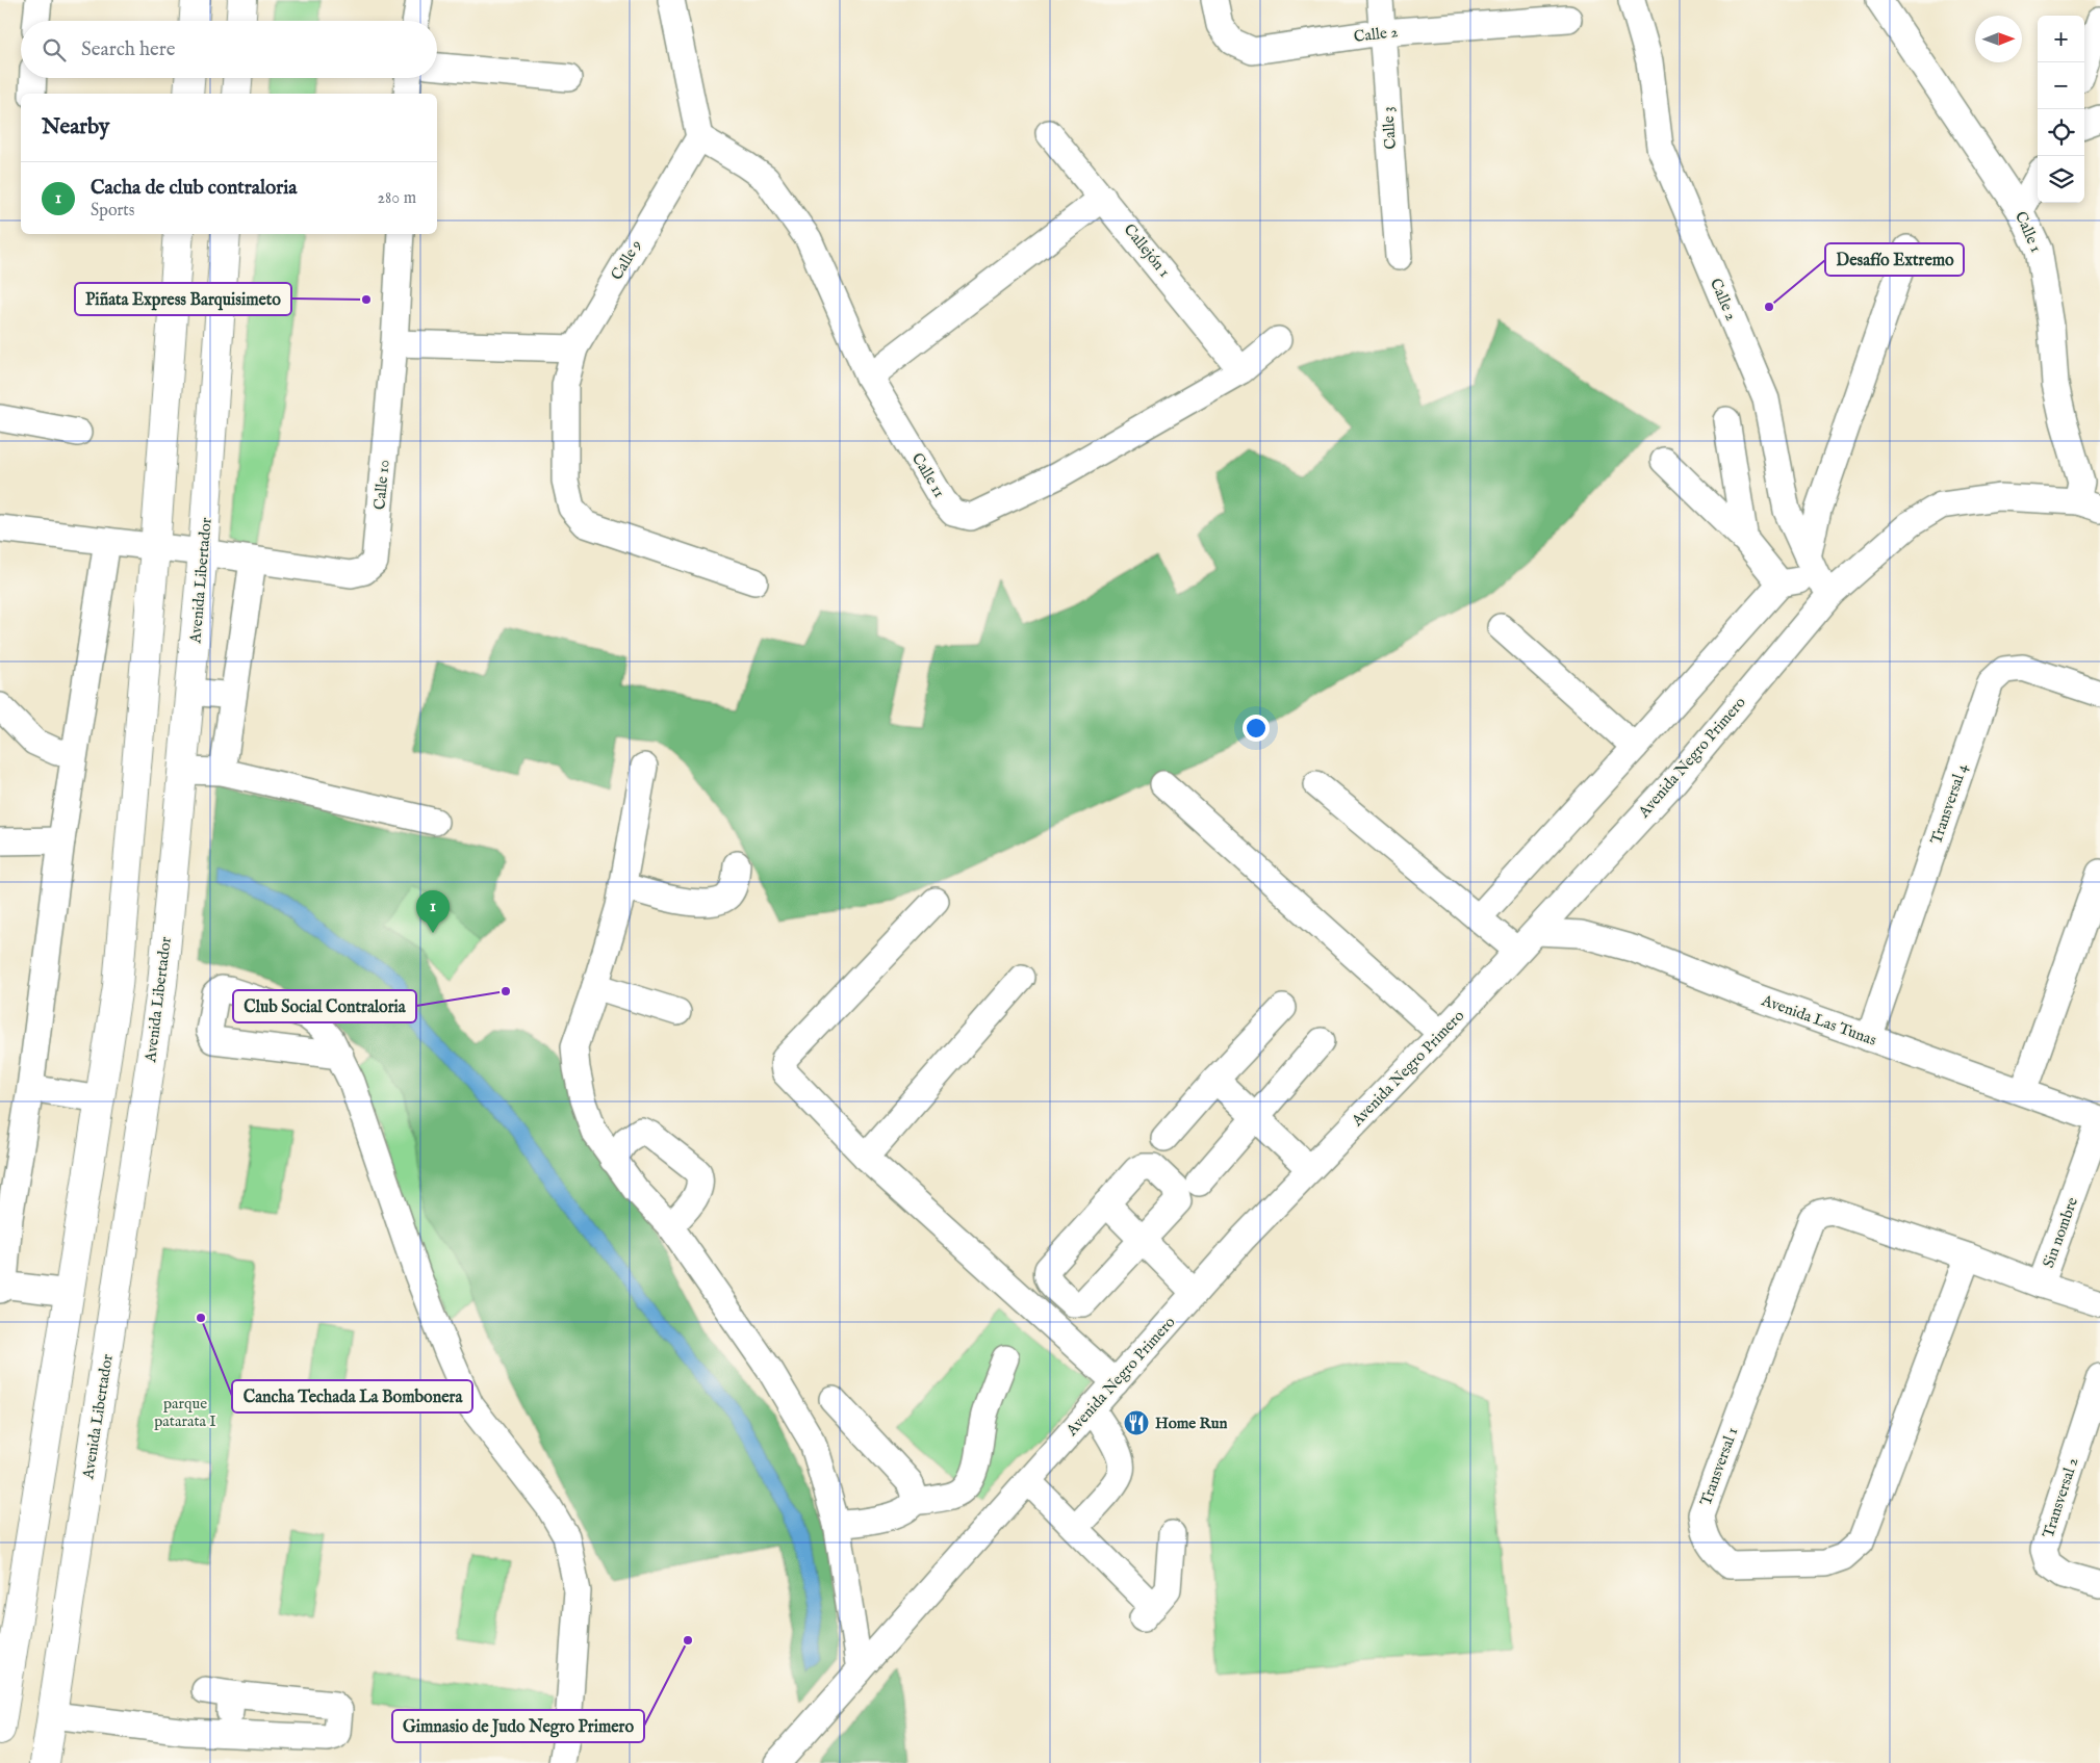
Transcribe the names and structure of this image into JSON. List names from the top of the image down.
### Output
{
  "streets": {
    "main road": ["Avenida Libertador"],
    "street": [
      "Calle 2",
      "Calle 3",
      "Calle 1",
      "Callejón 1",
      "Calle 9",
      "Calle 11",
      "Calle 10",
      "Avenida Negro Primero",
      "Transversal 4",
      "Avenida Las Tunas",
      "Sin nombre",
      "Transversal 1",
      "Transversal 2"
    ]
  },
  "crossings": [
    ["Calle 2", "Calle 3"],
    ["Calle 2", "Avenida Negro Primero"],
    ["Calle 1", "Avenida Negro Primero"],
    ["Callejón 1", "Calle 11"],
    ["Calle 9", "Calle 11"],
    ["Calle 10", "Avenida Libertador"],
    ["Avenida Negro Primero", "Avenida Las Tunas"],
    ["Transversal 4", "Avenida Las Tunas"],
    ["Avenida Las Tunas", "Sin nombre"],
    ["Sin nombre", "Transversal 1"]
  ],
  "parks": ["parque patarata I"],
  "places": {
    "other": [
      "Piñata Express Barquisimeto",
      "Desafío Extremo",
      "Club Social Contraloria",
      "Cancha Techada La Bombonera",
      "Gimnasio de Judo Negro Primero"
    ],
    "restaurant": ["Home Run"]
  },
  "north": "right",
  "page": {
    "map_buttons": ["+", "−"],
    "search": "Search here",
    "heading": "Nearby",
    "list": [
      {
        "mark": "1",
        "name": "Cacha de club contraloria",
        "note": "Sports",
        "value": "280 m"
      }
    ],
    "pins": "1"
  }
}
